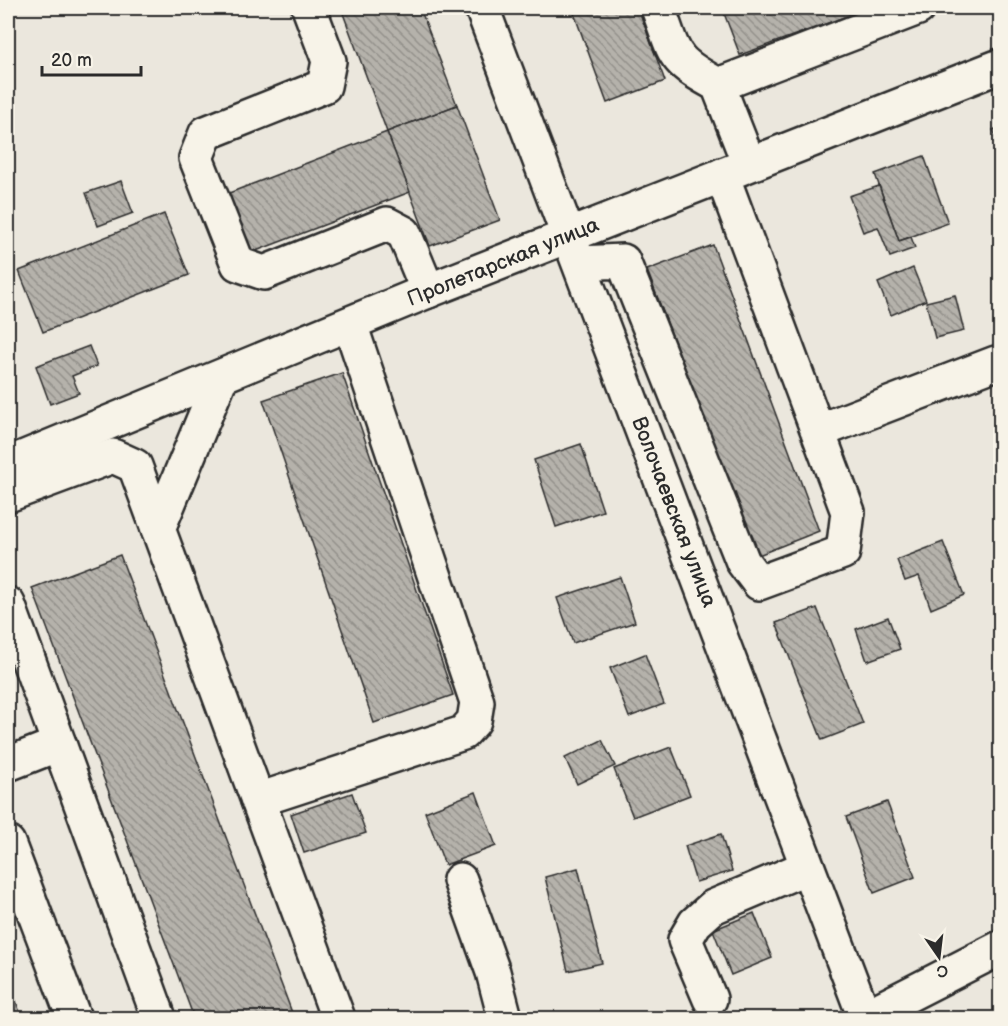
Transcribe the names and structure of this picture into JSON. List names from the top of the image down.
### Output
{
  "streets": {
    "street": ["Пролетарская улица", "Волочаевская улица"]
  },
  "crossings": [
    ["Пролетарская улица", "Волочаевская улица"]
  ],
  "scale_bar": "20 m",
  "north": "bottom"
}
